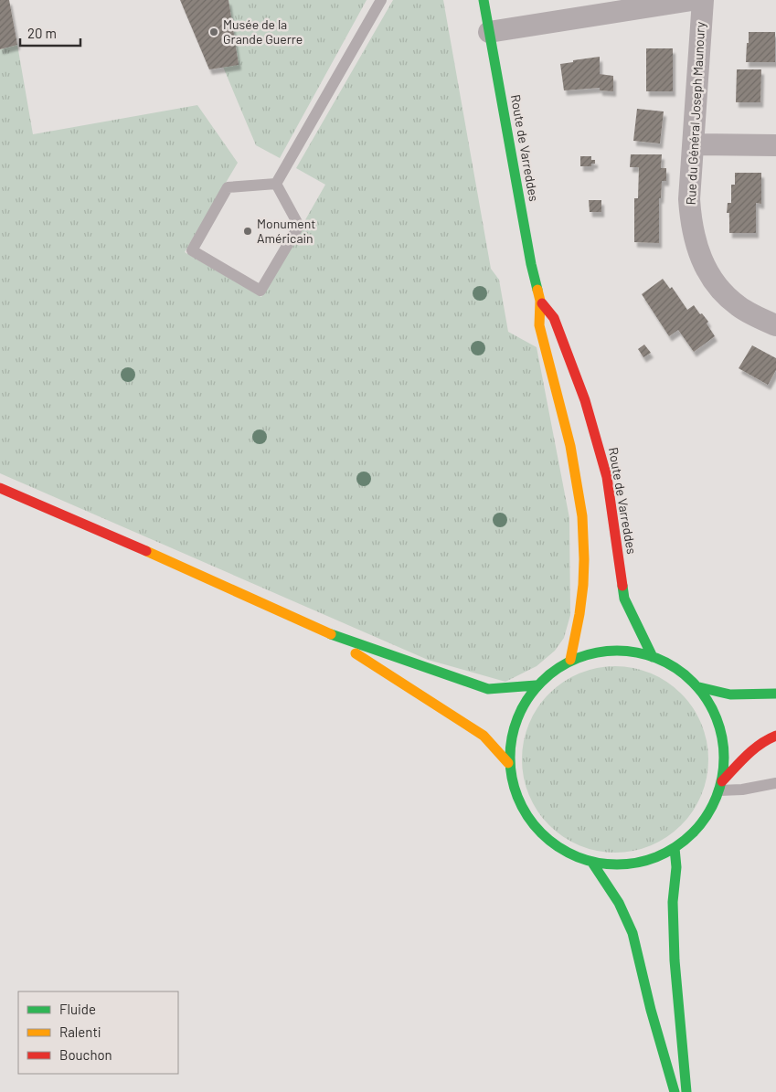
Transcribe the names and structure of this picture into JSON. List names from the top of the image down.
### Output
{
  "streets": {
    "main road": ["Route de Varreddes"],
    "street": ["Rue du Général Joseph Maunoury"]
  },
  "places": ["Musée de la Grande Guerre", "Monument Américain"],
  "legend": ["Fluide", "Ralenti", "Bouchon"],
  "scale_bar": "20 m"
}
